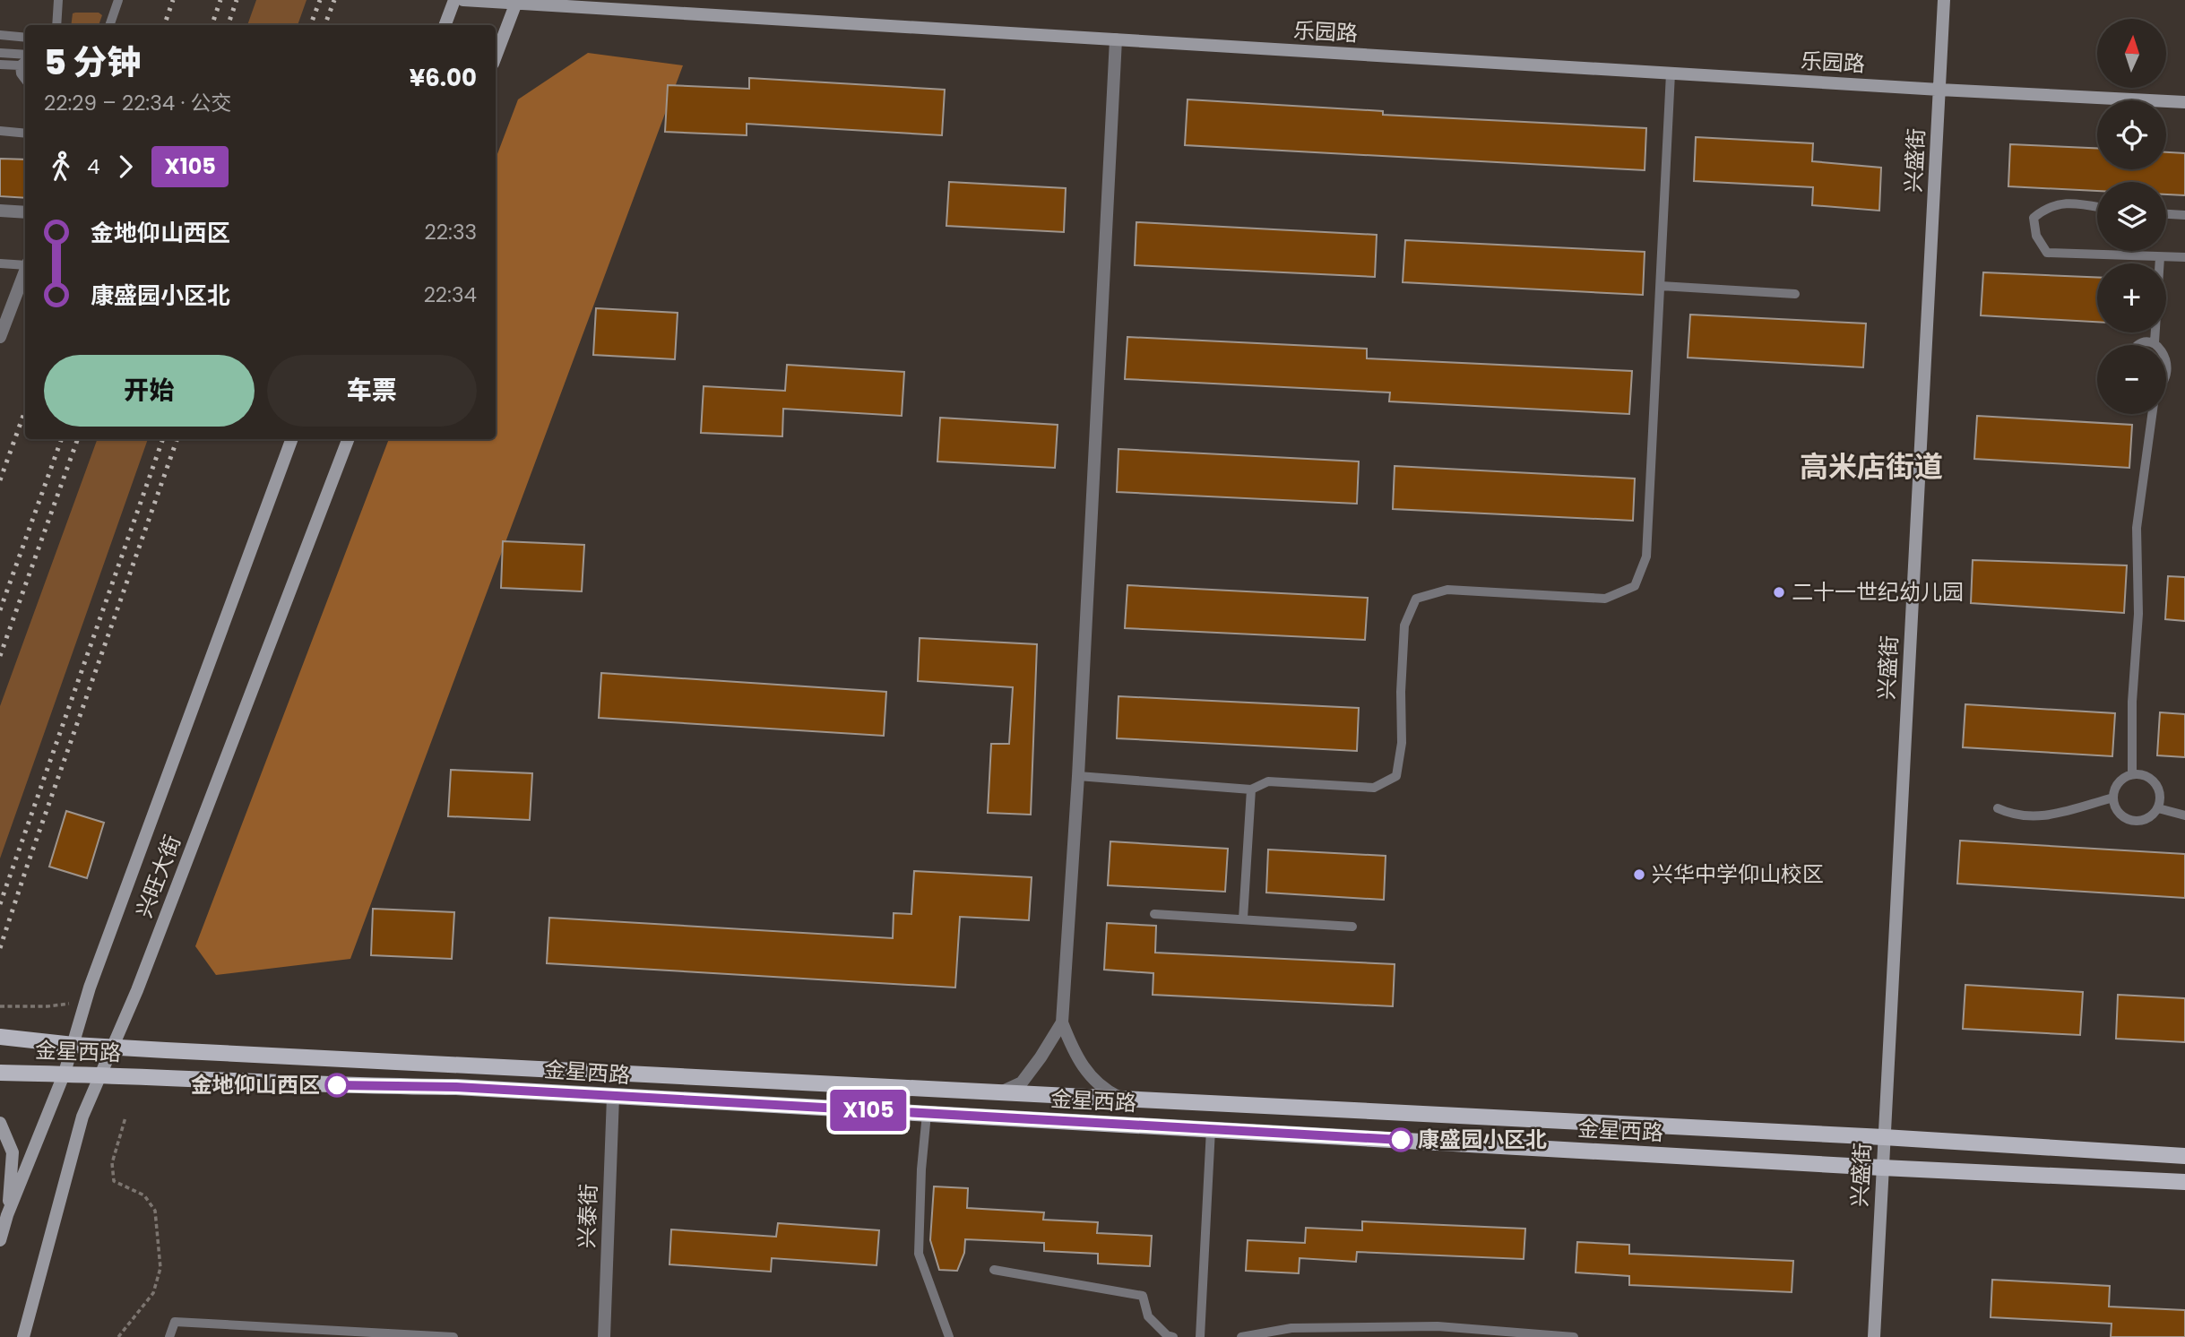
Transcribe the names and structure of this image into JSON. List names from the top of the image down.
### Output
{
  "streets": {
    "main road": ["金星西路"],
    "street": [
      "乐园路",
      "兴盛街",
      "兴旺大街",
      "兴泰街"
    ]
  },
  "crossings": [
    ["乐园路", "兴盛街"],
    ["兴盛街", "金星西路"],
    ["兴旺大街", "金星西路"],
    ["金星西路", "兴泰街"]
  ],
  "districts": ["高米店街道"],
  "places": [
    "二十一世纪幼儿园",
    "兴华中学仰山校区",
    "金地仰山西区",
    "康盛园小区北"
  ],
  "lines": ["bus line X105"],
  "north": "top",
  "page": {
    "on_map": "X105",
    "map_buttons": ["+", "−"],
    "heading": ["5 分钟", "22:29 – 22:34 · 公交", "¥6.00"],
    "legs": ["4", "X105"],
    "list": [
      {
        "name": "金地仰山西区",
        "value": "22:33"
      },
      {
        "name": "康盛园小区北",
        "value": "22:34"
      }
    ],
    "buttons": ["开始", "车票"]
  }
}
